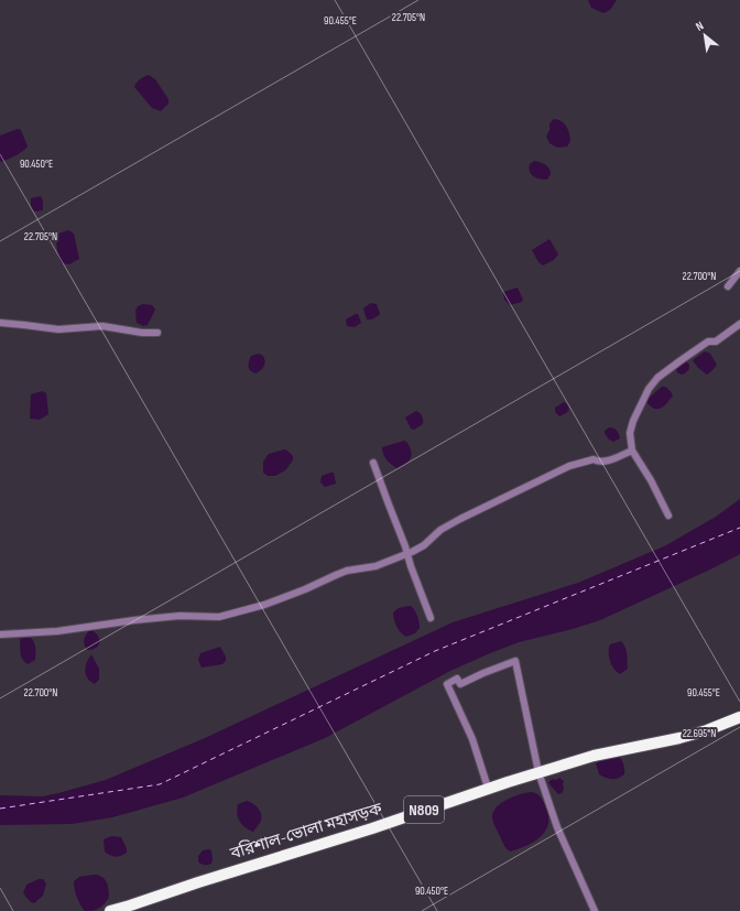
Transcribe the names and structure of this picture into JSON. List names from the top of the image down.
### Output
{
  "streets": {
    "highway": ["N809", "বরিশাল-ভোলা মহাসড়ক"]
  },
  "north": "top left",
  "coordinates": [
    "22.705°N",
    "90.455°E",
    "90.450°E",
    "22.700°N",
    "22.695°N"
  ]
}
